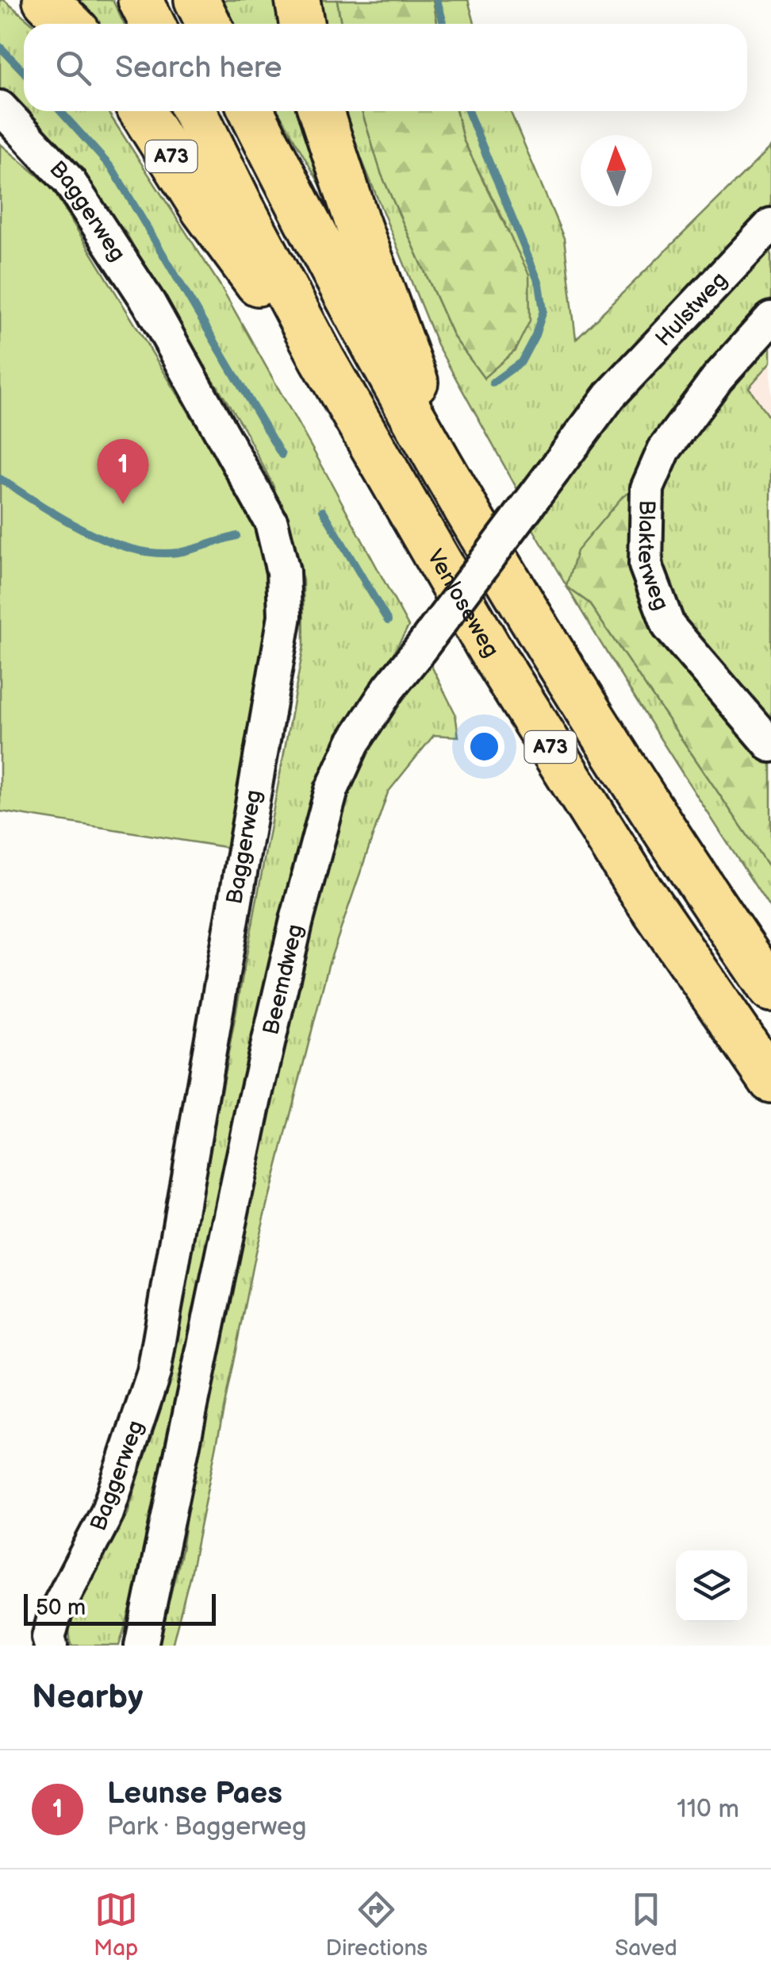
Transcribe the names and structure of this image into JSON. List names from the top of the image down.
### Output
{
  "streets": {
    "highway": ["A73", "Venloseweg"],
    "street": [
      "Baggerweg",
      "Hulstweg",
      "Blakterweg",
      "Beemdweg"
    ]
  },
  "crossings": [
    ["A73", "Venloseweg"],
    ["Hulstweg", "Beemdweg"]
  ],
  "scale_bar": "50 m",
  "north": "top",
  "page": {
    "search": "Search here",
    "pins": "1",
    "scale": "50 m",
    "heading": "Nearby",
    "list": [
      {
        "mark": "1",
        "name": "Leunse Paes",
        "note": "Park · Baggerweg",
        "value": "110 m"
      }
    ],
    "nav": ["Map", "Directions", "Saved"]
  }
}
